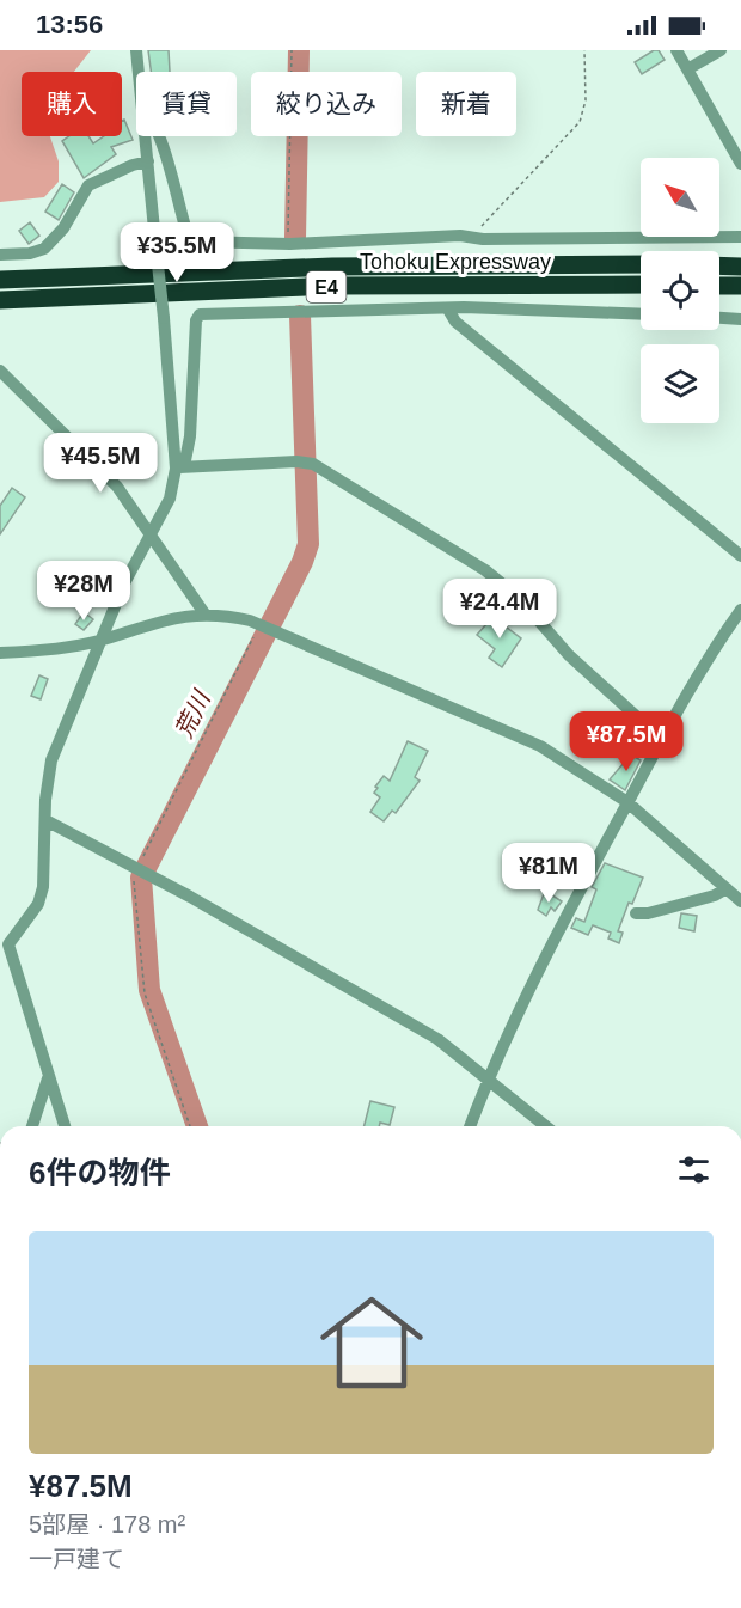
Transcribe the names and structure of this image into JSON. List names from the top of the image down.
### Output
{
  "streets": {
    "highway": ["Tohoku Expressway", "E4"]
  },
  "water": ["荒川"],
  "north": "top left",
  "page": {
    "status": "13:56",
    "chip": [
      "購入",
      "賃貸",
      "絞り込み",
      "新着"
    ],
    "price": [
      "¥35.5M",
      "¥45.5M",
      "¥28M",
      "¥24.4M",
      "¥87.5M",
      "¥81M"
    ],
    "heading": "6件の物件",
    "list": [
      {
        "name": "¥87.5M",
        "note": "5部屋 · 178 m² · 一戸建て"
      }
    ]
  }
}
